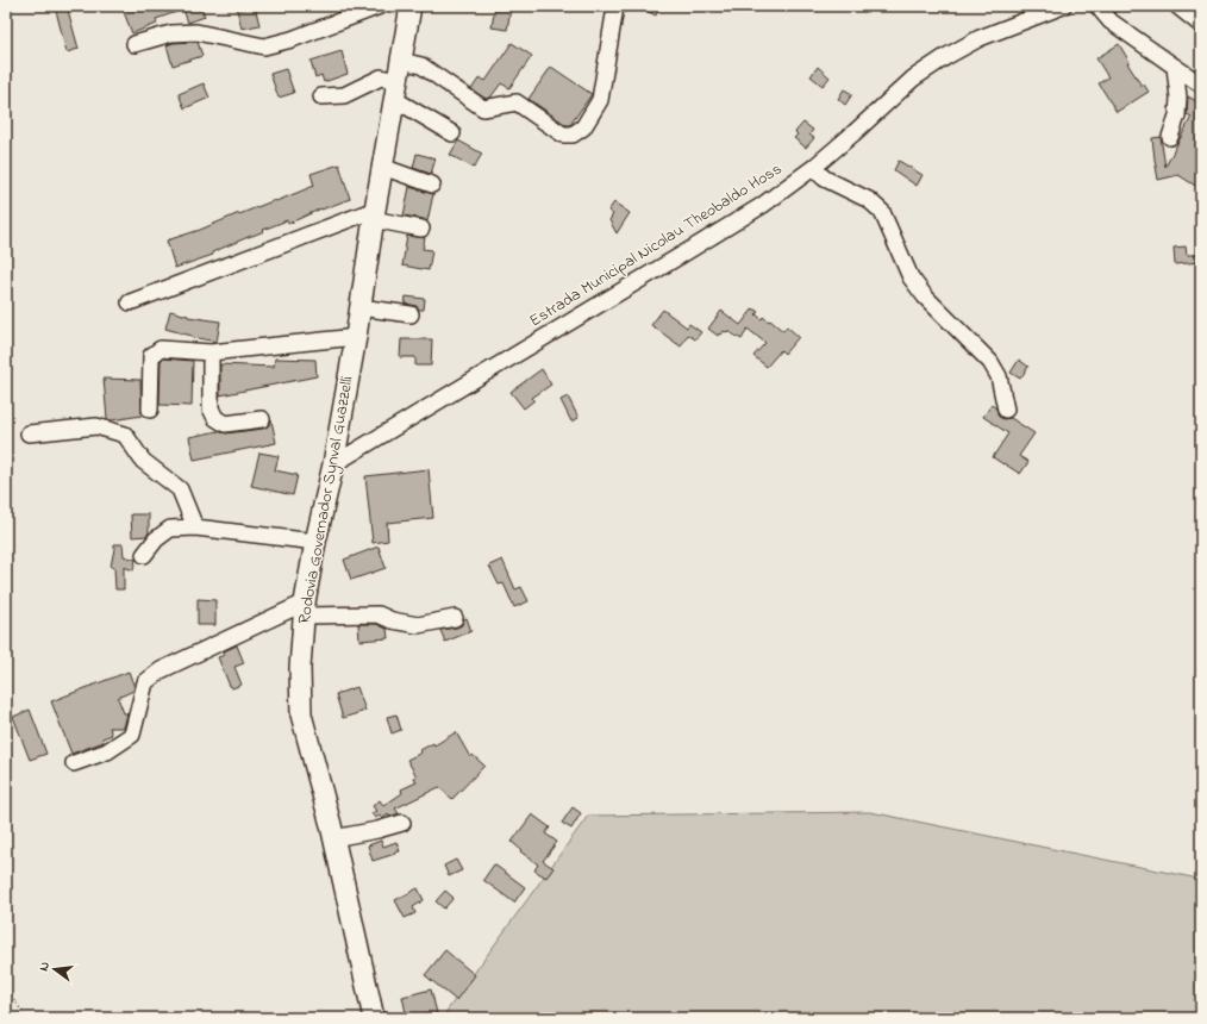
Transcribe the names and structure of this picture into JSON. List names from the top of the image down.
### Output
{
  "streets": {
    "main road": ["Rodovia Governador Synval Guazzelli"],
    "street": ["Estrada Municipal Nicolau Theobaldo Hoss"]
  },
  "crossings": [
    ["Estrada Municipal Nicolau Theobaldo Hoss", "Rodovia Governador Synval Guazzelli"]
  ],
  "north": "left"
}
